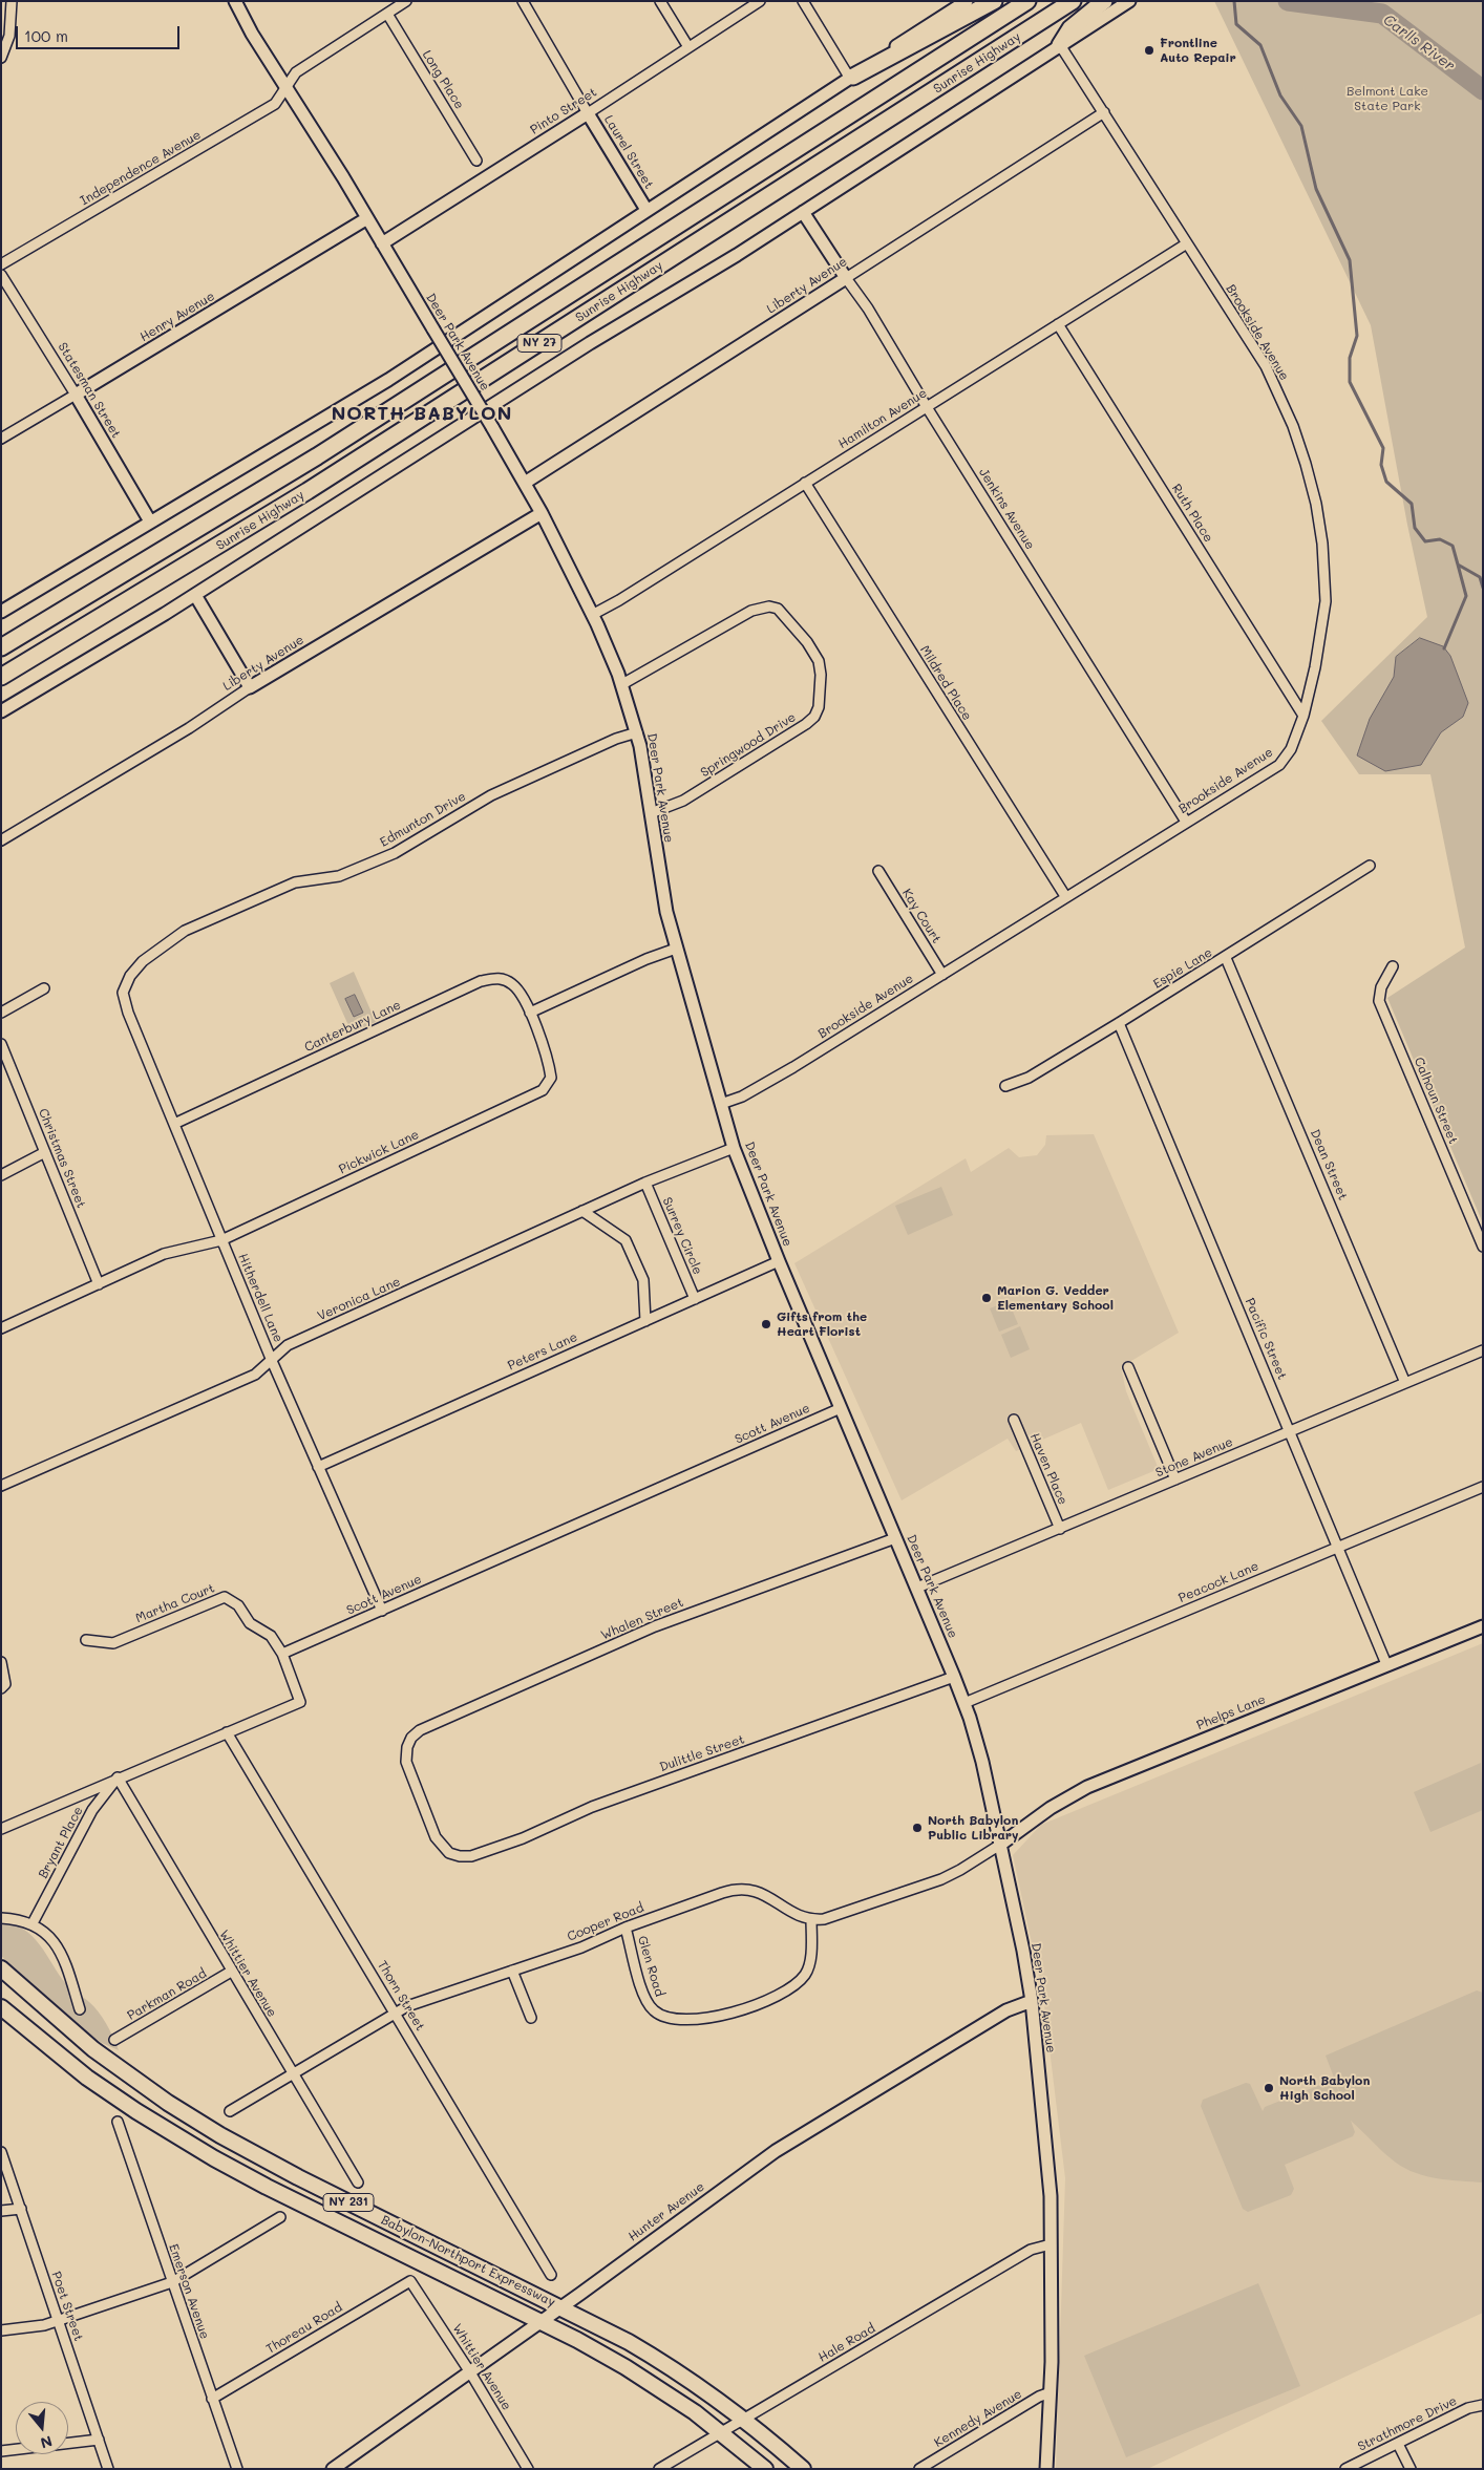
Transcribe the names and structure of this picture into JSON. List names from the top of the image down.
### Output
{
  "streets": {
    "highway": ["Sunrise Highway", "NY 27"],
    "main road": [
      "Pinto Street",
      "Laurel Street",
      "Liberty Avenue",
      "Henry Avenue",
      "Deer Park Avenue",
      "Statesman Street",
      "Jenkins Avenue",
      "Phelps Lane",
      "NY 231",
      "Hunter Avenue",
      "Babylon-Northport Expressway"
    ],
    "street": [
      "Long Place",
      "Independence Avenue",
      "Brookside Avenue",
      "Hamilton Avenue",
      "Ruth Place",
      "Mildred Place",
      "Springwood Drive",
      "Edmunton Drive",
      "Kay Court",
      "Espie Lane",
      "Canterbury Lane",
      "Calhoun Street",
      "Pickwick Lane",
      "Christmas Street",
      "Dean Street",
      "Surrey Circle",
      "Hitherdell Lane",
      "Veronica Lane",
      "Pacific Street",
      "Peters Lane",
      "Scott Avenue",
      "Stone Avenue",
      "Haven Place",
      "Peacock Lane",
      "Martha Court",
      "Whalen Street",
      "Dulittle Street",
      "Bryant Place",
      "Cooper Road",
      "Glen Road",
      "Whittier Avenue",
      "Parkman Road",
      "Thorn Street",
      "Emerson Avenue",
      "Poet Street",
      "Thoreau Road",
      "Hale Road",
      "Kennedy Avenue",
      "Strathmore Drive"
    ]
  },
  "crossings": [
    ["Sunrise Highway", "Brookside Avenue"],
    ["Sunrise Highway", "Jenkins Avenue"],
    ["Long Place", "Independence Avenue"],
    ["Pinto Street", "Laurel Street"],
    ["Pinto Street", "Deer Park Avenue"],
    ["Independence Avenue", "Deer Park Avenue"],
    ["Liberty Avenue", "Brookside Avenue"],
    ["Liberty Avenue", "Deer Park Avenue"],
    ["Liberty Avenue", "Jenkins Avenue"],
    ["Henry Avenue", "Deer Park Avenue"],
    ["Henry Avenue", "Statesman Street"],
    ["Brookside Avenue", "Deer Park Avenue"],
    ["Brookside Avenue", "Hamilton Avenue"],
    ["Brookside Avenue", "Jenkins Avenue"],
    ["Brookside Avenue", "Ruth Place"],
    ["Brookside Avenue", "Mildred Place"],
    ["Brookside Avenue", "Kay Court"],
    ["Deer Park Avenue", "Hamilton Avenue"],
    ["Deer Park Avenue", "Springwood Drive"],
    ["Deer Park Avenue", "Edmunton Drive"],
    ["Deer Park Avenue", "Veronica Lane"],
    ["Deer Park Avenue", "Peters Lane"],
    ["Deer Park Avenue", "Scott Avenue"],
    ["Deer Park Avenue", "Stone Avenue"],
    ["Deer Park Avenue", "Peacock Lane"],
    ["Deer Park Avenue", "Whalen Street"],
    ["Deer Park Avenue", "Phelps Lane"],
    ["Deer Park Avenue", "Dulittle Street"],
    ["Deer Park Avenue", "Hunter Avenue"],
    ["Deer Park Avenue", "Hale Road"],
    ["Deer Park Avenue", "Kennedy Avenue"],
    ["Hamilton Avenue", "Jenkins Avenue"],
    ["Hamilton Avenue", "Ruth Place"],
    ["Hamilton Avenue", "Mildred Place"],
    ["Edmunton Drive", "Hitherdell Lane"],
    ["Espie Lane", "Dean Street"],
    ["Espie Lane", "Pacific Street"],
    ["Canterbury Lane", "Pickwick Lane"],
    ["Canterbury Lane", "Hitherdell Lane"],
    ["Pickwick Lane", "Christmas Street"],
    ["Pickwick Lane", "Hitherdell Lane"],
    ["Dean Street", "Stone Avenue"],
    ["Surrey Circle", "Veronica Lane"],
    ["Surrey Circle", "Peters Lane"],
    ["Hitherdell Lane", "Veronica Lane"],
    ["Hitherdell Lane", "Peters Lane"],
    ["Hitherdell Lane", "Scott Avenue"],
    ["Pacific Street", "Stone Avenue"],
    ["Pacific Street", "Peacock Lane"],
    ["Pacific Street", "Phelps Lane"],
    ["Scott Avenue", "Martha Court"],
    ["Stone Avenue", "Haven Place"],
    ["Whalen Street", "Dulittle Street"],
    ["Bryant Place", "Whittier Avenue"],
    ["Cooper Road", "Glen Road"],
    ["Cooper Road", "Whittier Avenue"],
    ["Cooper Road", "Thorn Street"],
    ["Whittier Avenue", "Parkman Road"],
    ["Whittier Avenue", "Hunter Avenue"],
    ["Whittier Avenue", "Thoreau Road"],
    ["Hunter Avenue", "Babylon-Northport Expressway"],
    ["Babylon-Northport Expressway", "Hale Road"],
    ["Emerson Avenue", "Thoreau Road"]
  ],
  "districts": ["NORTH BABYLON"],
  "water": ["Carlls River"],
  "parks": ["Belmont Lake State Park"],
  "places": [
    "Frontline Auto Repair",
    "Marion G. Vedder Elementary School",
    "Gifts from the Heart Florist",
    "North Babylon Public Library",
    "North Babylon High School"
  ],
  "scale_bar": "100 m",
  "north": "bottom"
}
